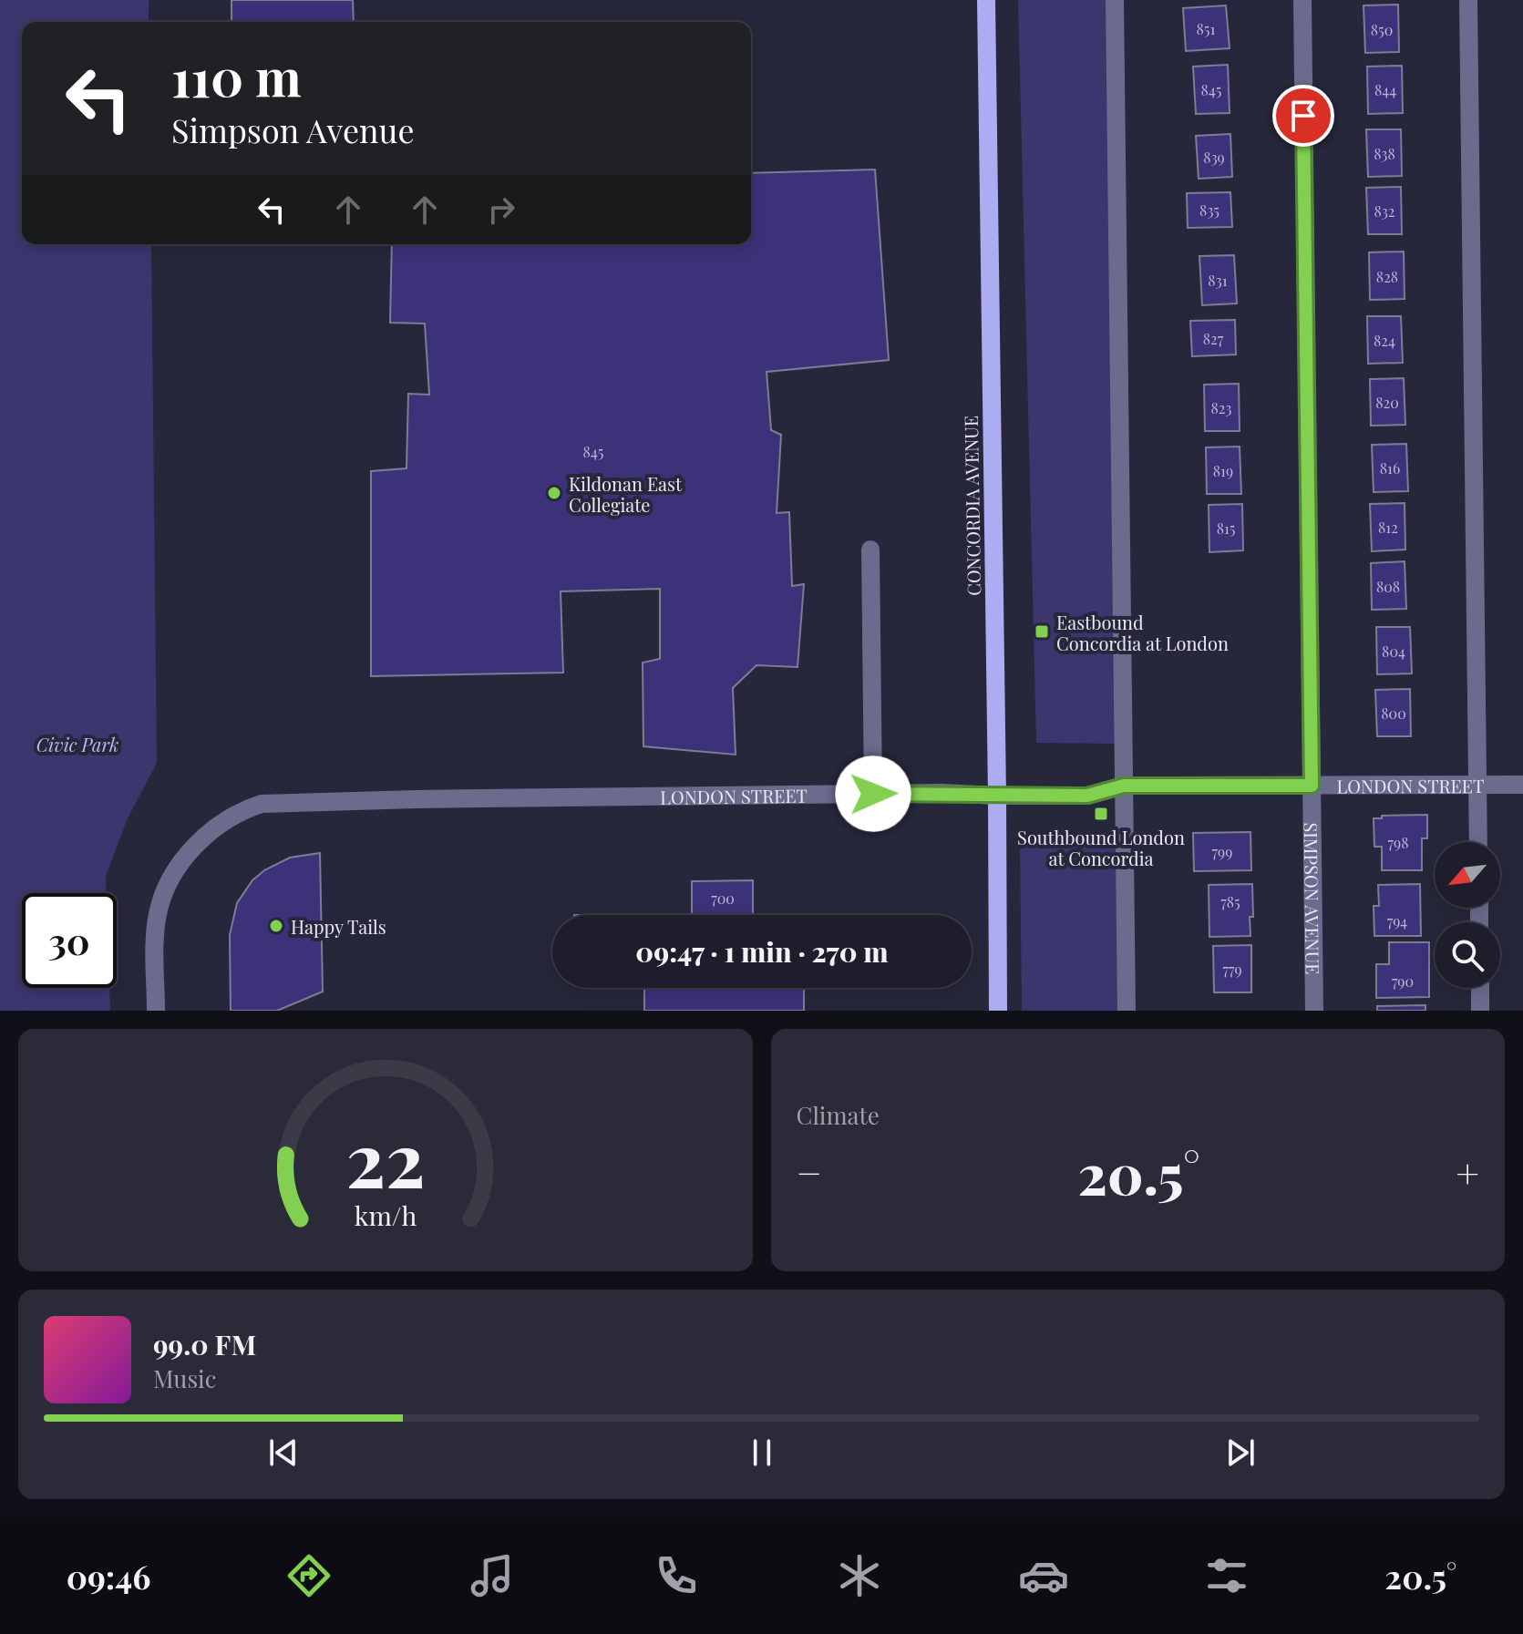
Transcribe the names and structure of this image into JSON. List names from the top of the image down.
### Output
{
  "streets": {
    "main road": ["CONCORDIA AVENUE"],
    "street": ["LONDON STREET", "SIMPSON AVENUE"]
  },
  "crossings": [
    ["CONCORDIA AVENUE", "LONDON STREET"],
    ["LONDON STREET", "SIMPSON AVENUE"]
  ],
  "parks": ["Civic Park"],
  "places": {
    "other": ["Kildonan East Collegiate", "Happy Tails"],
    "transit": ["Eastbound Concordia at London", "Southbound London at Concordia"]
  },
  "house_numbers": [
    "851",
    "850",
    "845",
    "844",
    "838",
    "839",
    "835",
    "832",
    "828",
    "831",
    "827",
    "824",
    "820",
    "823",
    "845",
    "816",
    "819",
    "812",
    "815",
    "808",
    "804",
    "800",
    "798",
    "799",
    "700",
    "785",
    "794",
    "779",
    "790"
  ],
  "north": "bottom left",
  "page": {
    "turn": ["110 m", "Simpson Avenue"],
    "limit": "30",
    "trip": "09:47 · 1 min · 270 m",
    "tile": "Climate",
    "heat": ["−", "20.5°", "+"],
    "song": ["99.0 FM", "Music"],
    "tabs": ["09:46", "20.5°"],
    "gauge": ["22", "km/h"]
  }
}
